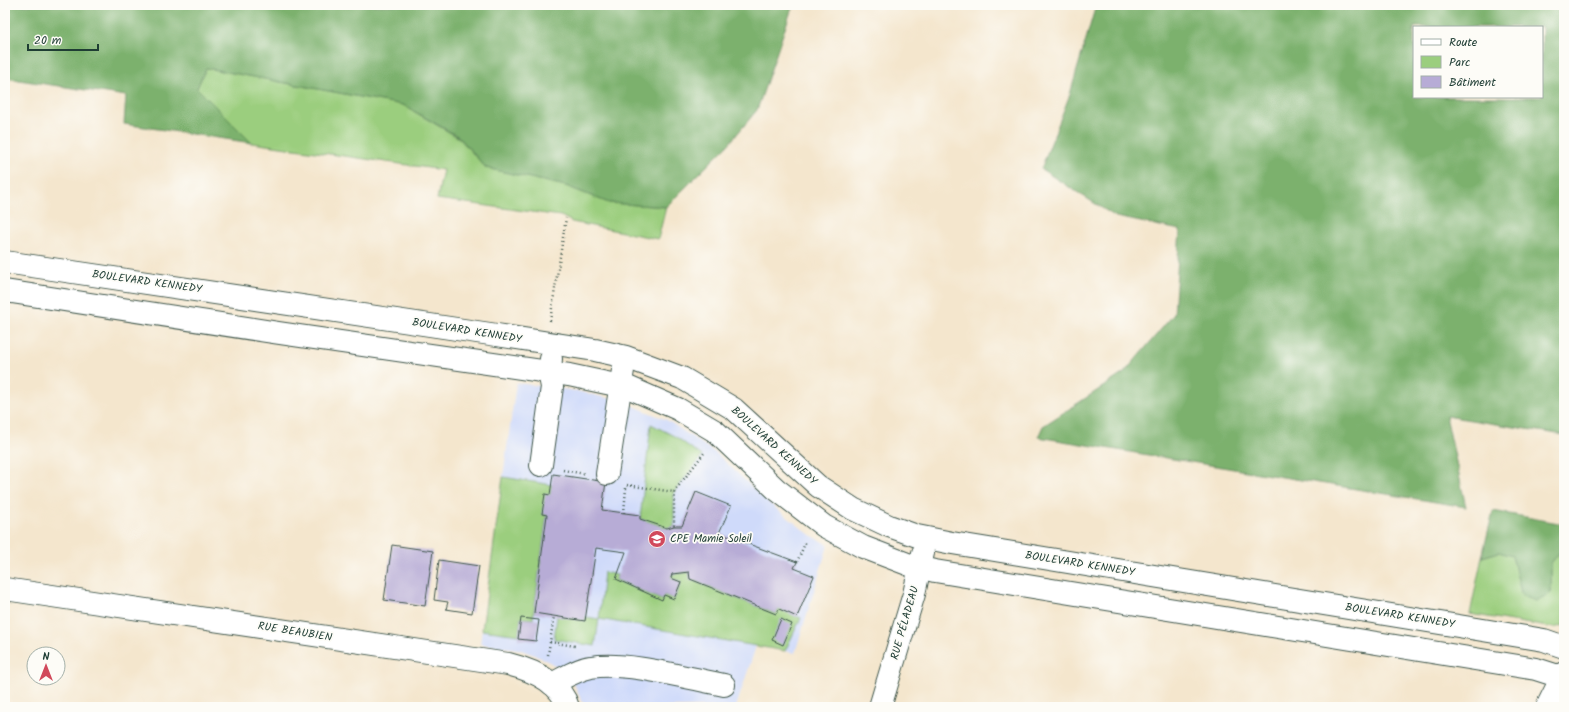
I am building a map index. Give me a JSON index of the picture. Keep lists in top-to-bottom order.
{
  "streets": {
    "street": ["BOULEVARD KENNEDY", "RUE PÉLADEAU", "RUE BEAUBIEN"]
  },
  "crossings": [
    ["BOULEVARD KENNEDY", "RUE PÉLADEAU"]
  ],
  "places": {
    "school or university": ["CPE Mamie Soleil"]
  },
  "legend": ["Route", "Parc", "Bâtiment"],
  "scale_bar": "20 m",
  "north": "top"
}
